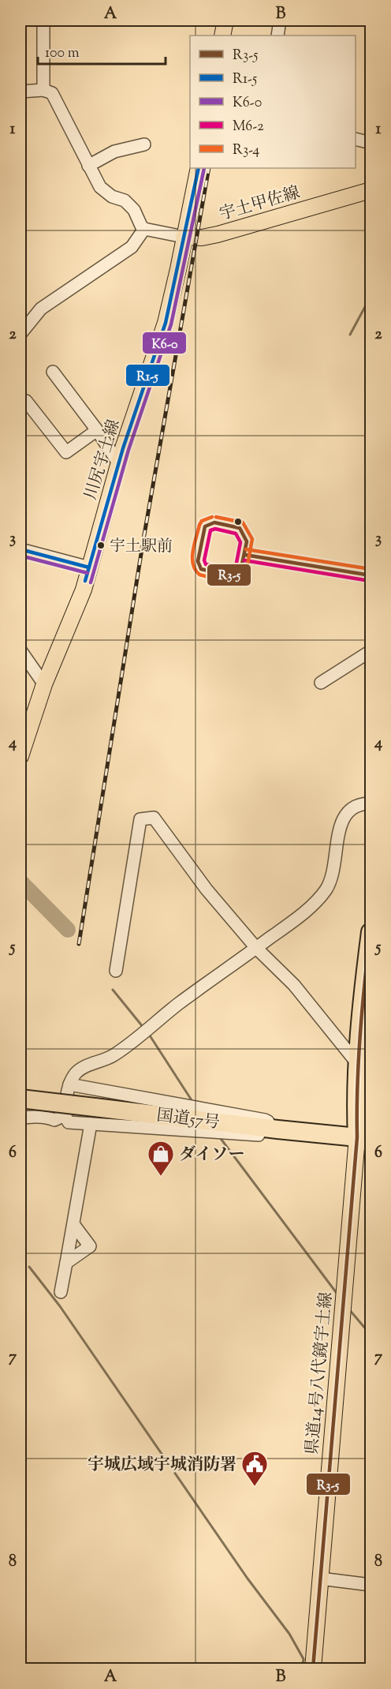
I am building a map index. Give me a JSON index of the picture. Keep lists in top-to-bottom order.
{
  "streets": {
    "highway": ["国道57号"],
    "main road": ["宇土甲佐線", "川尻宇土線", "県道14号八代鏡宇土線"]
  },
  "crossings": [
    ["宇土甲佐線", "川尻宇土線"],
    ["国道57号", "県道14号八代鏡宇土線"]
  ],
  "places": {
    "other": ["宇土駅前"],
    "shop": ["ダイソー"],
    "public building": ["宇城広域宇城消防署"]
  },
  "lines": [
    "transit line R1-5",
    "transit line K6-0",
    "transit line R3-4",
    "transit line R3-5",
    "transit line M6-2"
  ],
  "legend": [
    "R3-5",
    "R1-5",
    "K6-0",
    "M6-2",
    "R3-4"
  ],
  "scale_bar": "100 m",
  "grid": {
    "columns": ["A", "B"],
    "rows": [
      "1",
      "2",
      "3",
      "4",
      "5",
      "6",
      "7",
      "8"
    ]
  }
}
